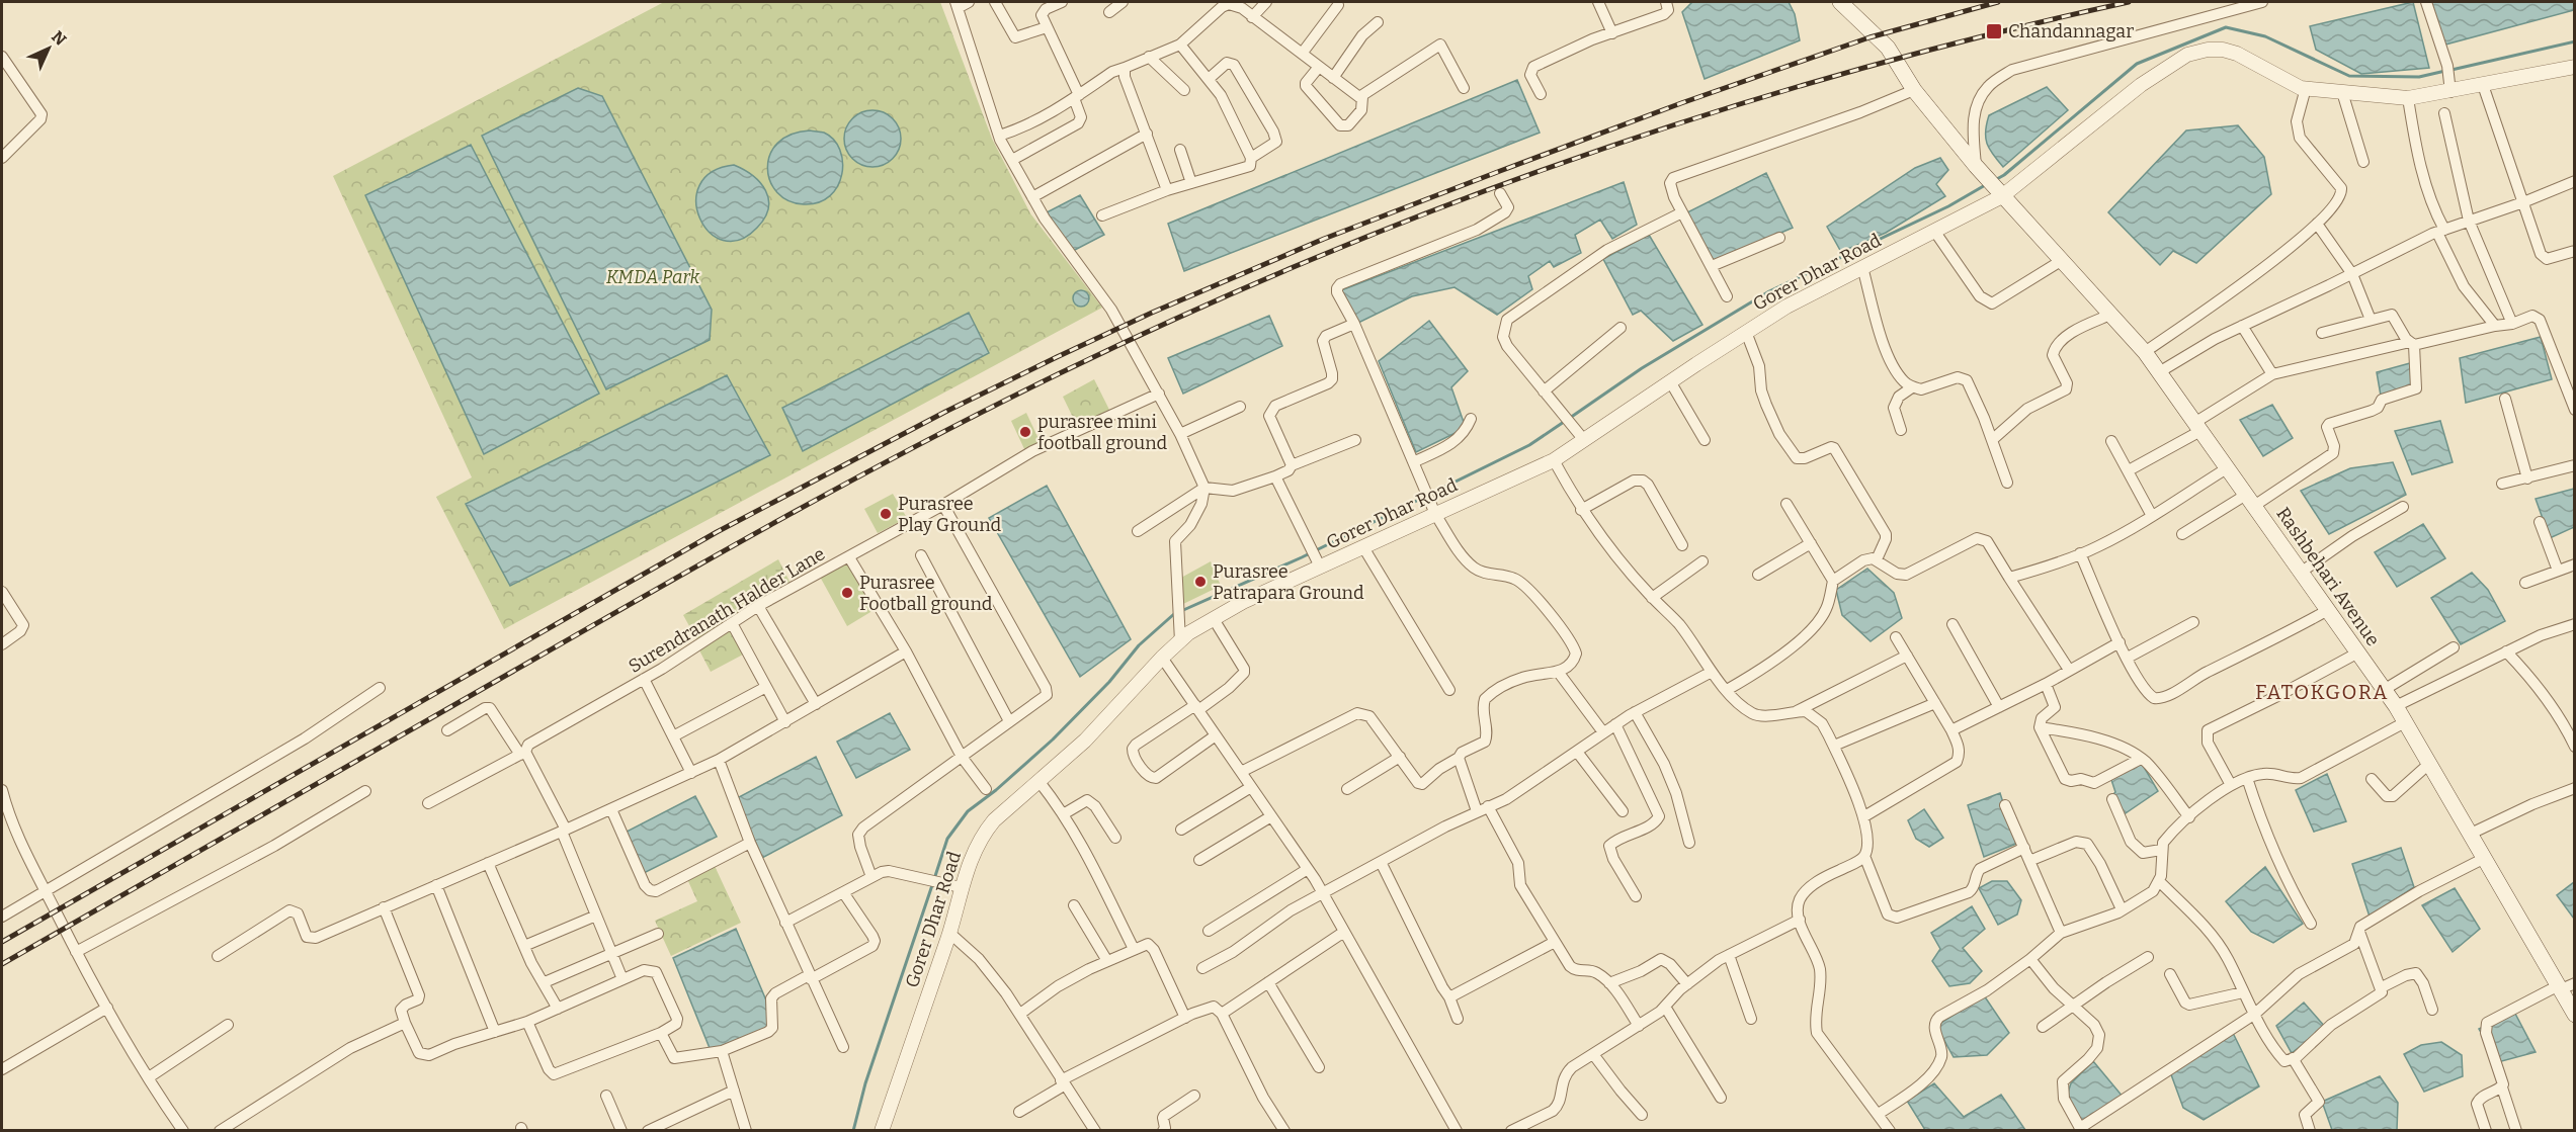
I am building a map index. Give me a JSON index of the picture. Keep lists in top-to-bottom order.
{
  "streets": {
    "main road": ["Rashbehari Avenue"],
    "street": ["Gorer Dhar Road", "Surendranath Halder Lane"]
  },
  "crossings": [
    ["Gorer Dhar Road", "Rashbehari Avenue"]
  ],
  "districts": ["FATOKGORA"],
  "parks": ["KMDA Park"],
  "places": {
    "transit": ["Chandannagar"],
    "other": [
      "purasree mini football ground",
      "Purasree Play Ground",
      "Purasree Patrapara Ground",
      "Purasree Football ground"
    ]
  },
  "north": "top right"
}
